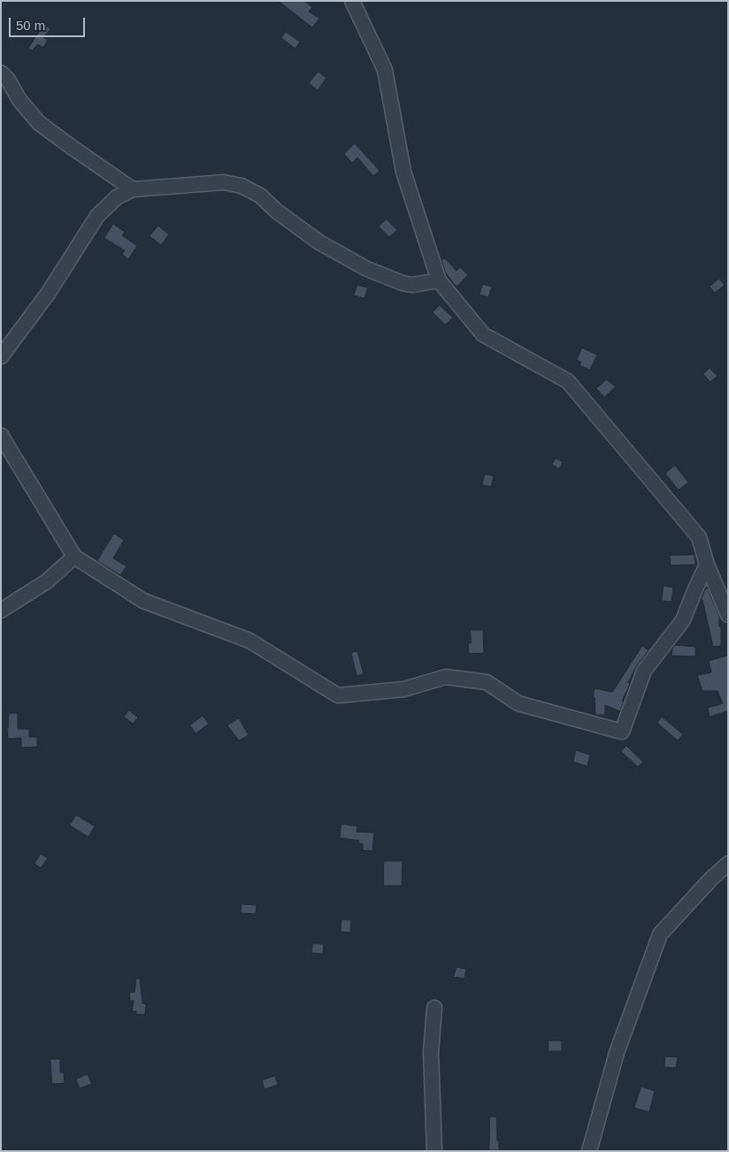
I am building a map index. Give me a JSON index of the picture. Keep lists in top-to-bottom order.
{
  "scale_bar": "50 m"
}
